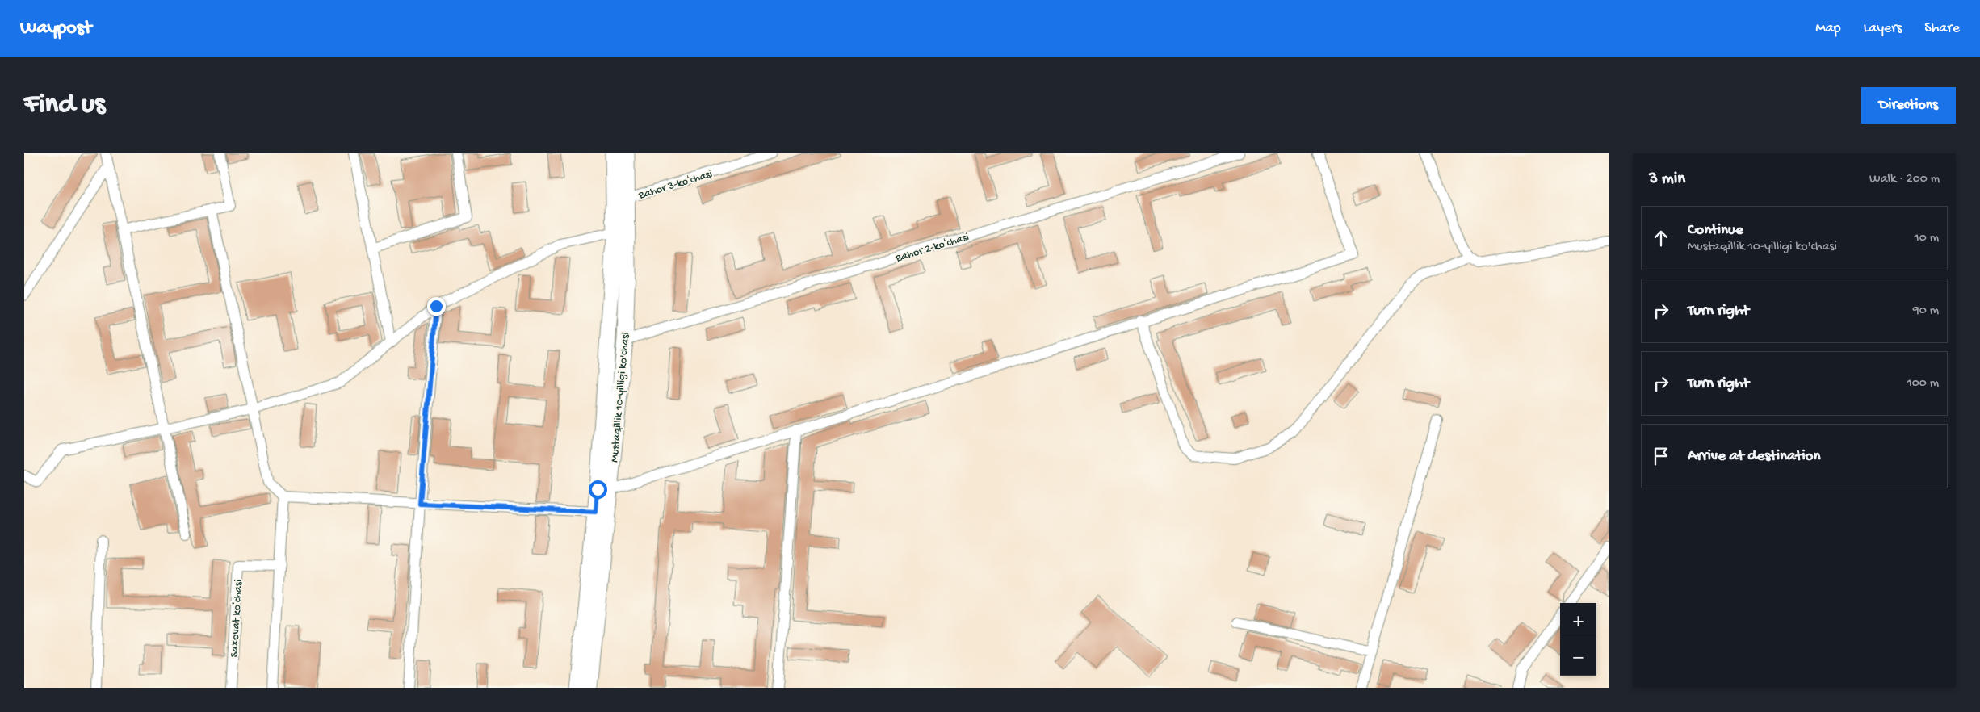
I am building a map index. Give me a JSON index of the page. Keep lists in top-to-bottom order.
{
  "streets": {
    "main road": ["Mustaqillik 10-yilligi ko'chasi"],
    "street": ["Bahor 3-koʻchasi", "Bahor 2-koʻchasi", "Saxovat koʻchasi"]
  },
  "crossings": [
    ["Bahor 3-koʻchasi", "Mustaqillik 10-yilligi ko'chasi"],
    ["Bahor 2-koʻchasi", "Mustaqillik 10-yilligi ko'chasi"]
  ],
  "page": {
    "header": "Waypost",
    "nav": ["Map", "Layers", "Share"],
    "buttons": "Directions",
    "title": "Find us",
    "heading": ["3 min", "Walk · 200 m"],
    "list": [
      ["Continue", "Mustaqillik 10-yilligi ko'chasi", "10 m"],
      ["Turn right", "90 m"],
      ["Turn right", "100 m"],
      "Arrive at destination"
    ],
    "map_buttons": ["+", "−"]
  }
}
